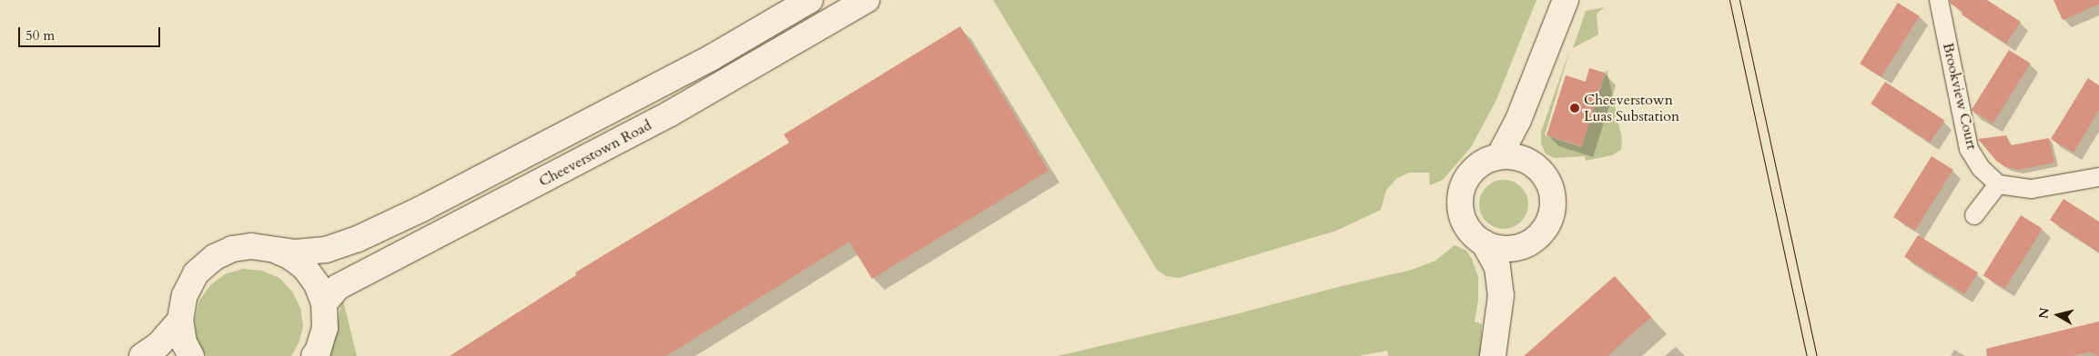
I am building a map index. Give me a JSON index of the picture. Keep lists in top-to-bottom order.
{
  "streets": {
    "main road": ["Cheeverstown Road"],
    "street": ["Brookview Court"]
  },
  "places": ["Cheeverstown Luas Substation"],
  "scale_bar": "50 m",
  "north": "left"
}
